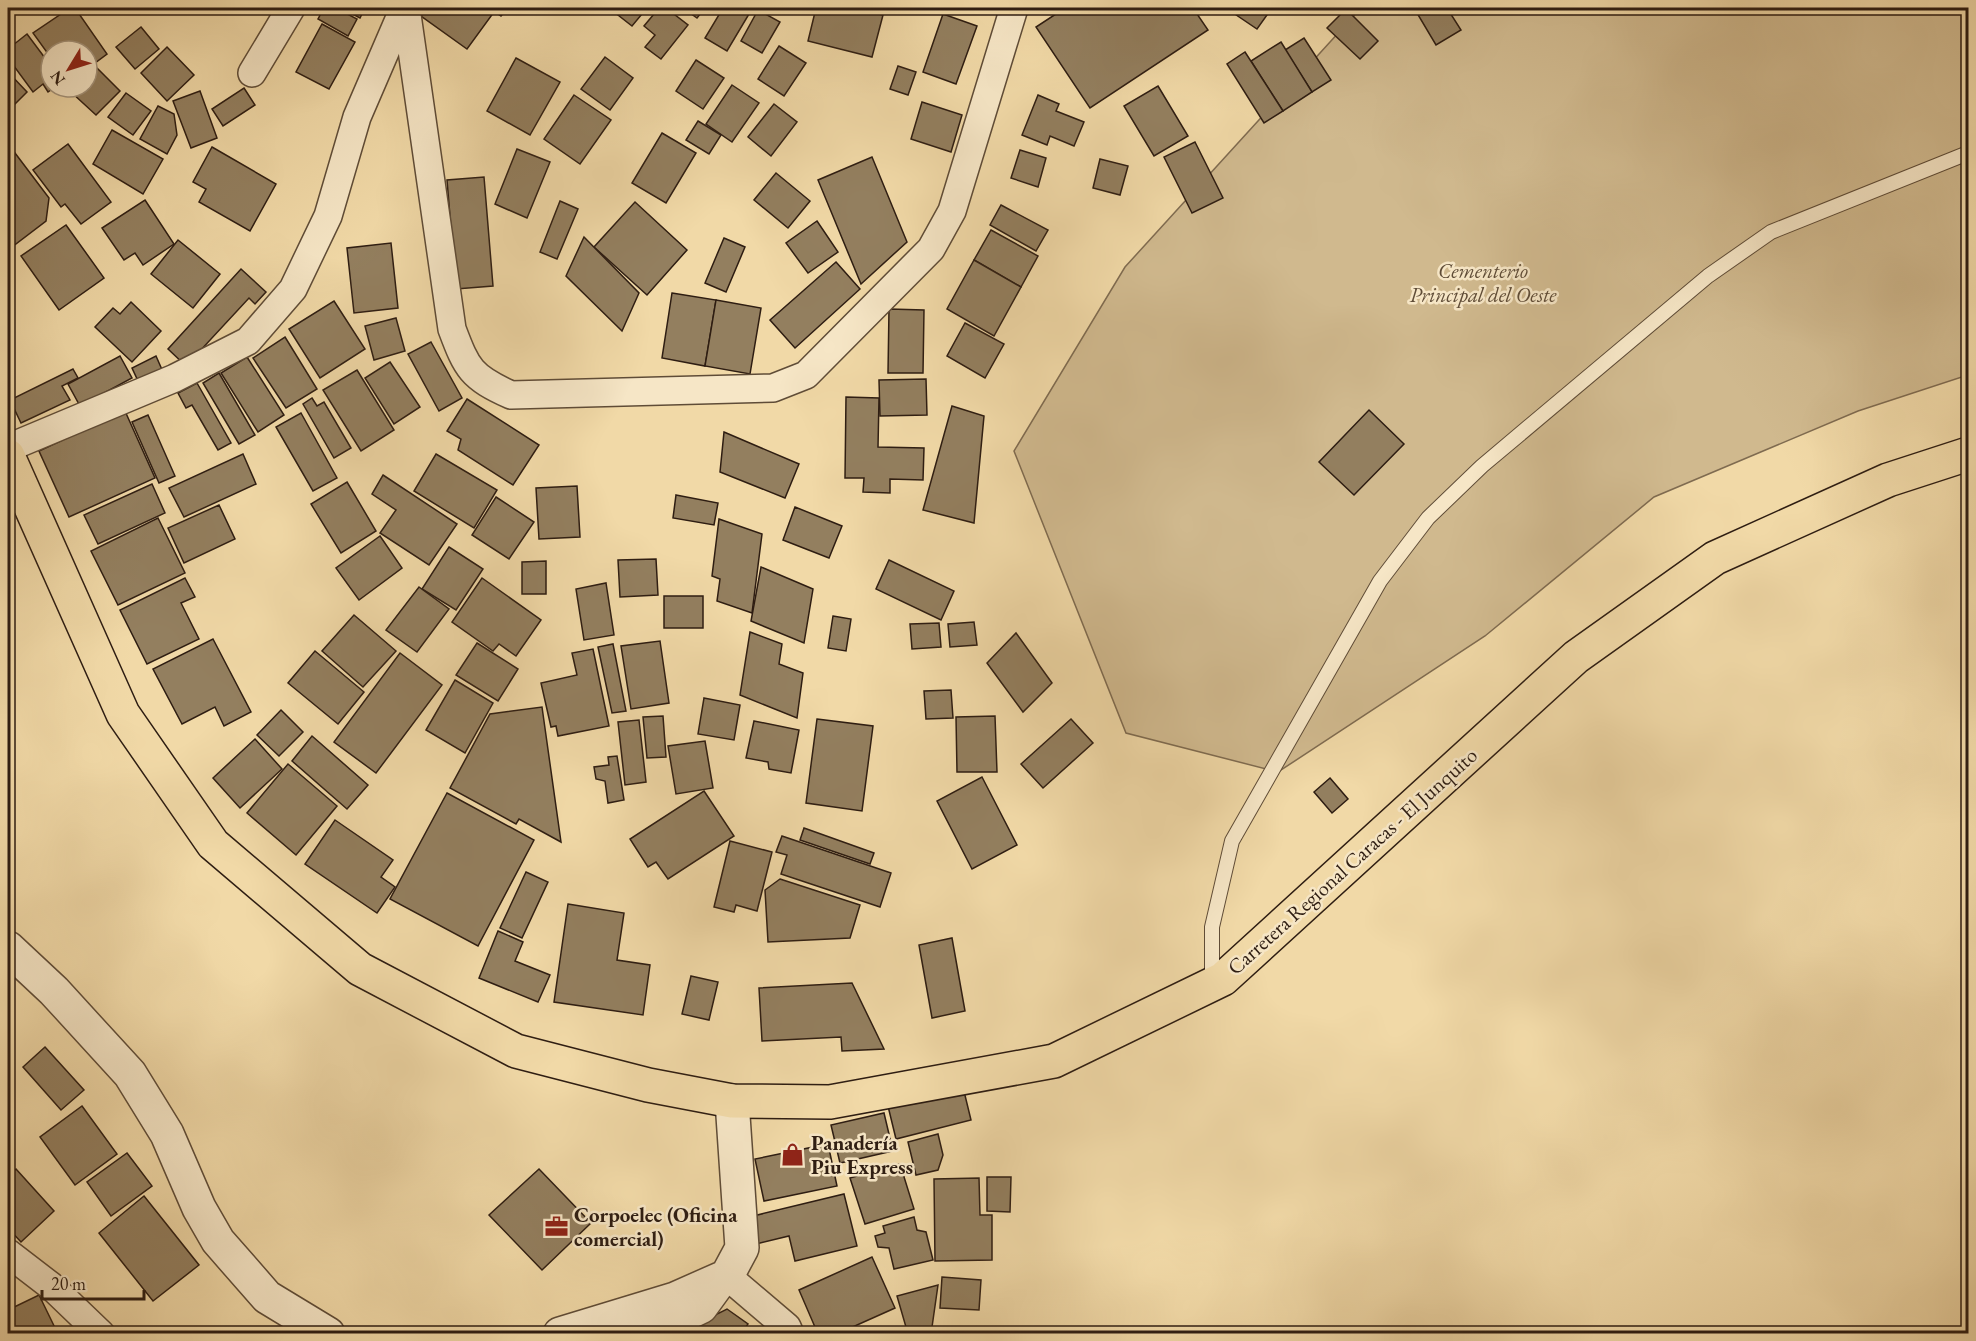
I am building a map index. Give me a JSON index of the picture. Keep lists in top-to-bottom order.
{
  "streets": {
    "main road": ["Carretera Regional Caracas - El Junquito"]
  },
  "parks": ["Cementerio Principal del Oeste"],
  "places": {
    "shop": ["Panadería Piu Express"],
    "office": ["Corpoelec (Oficina comercial)"]
  },
  "scale_bar": "20 m",
  "north": "bottom left"
}
